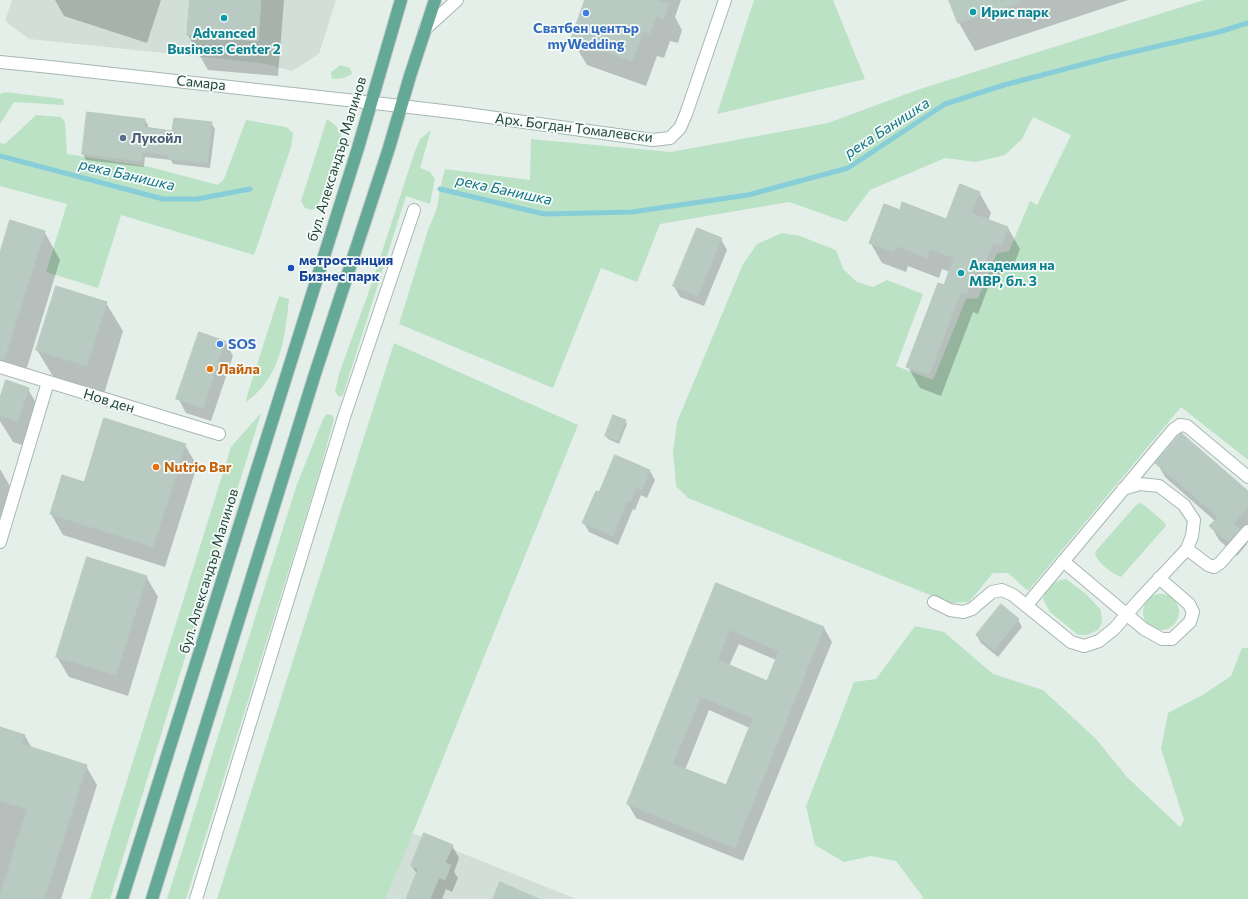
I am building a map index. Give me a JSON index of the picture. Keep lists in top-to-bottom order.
{
  "streets": {
    "main road": ["бул. Александър Малинов"],
    "street": ["Самара", "Арх. Богдан Томалевски", "Нов ден"]
  },
  "crossings": [
    ["Самара", "Арх. Богдан Томалевски"],
    ["Самара", "бул. Александър Малинов"]
  ],
  "water": ["река Банишка"],
  "places": [
    "Ирис парк",
    "Сватбен център myWedding",
    "Advanced Business Center 2",
    "Лукойл",
    "метростанция Бизнес парк",
    "Академия на МВР, бл. 3",
    "SOS",
    "Лайла",
    "Nutrio Bar"
  ]
}
